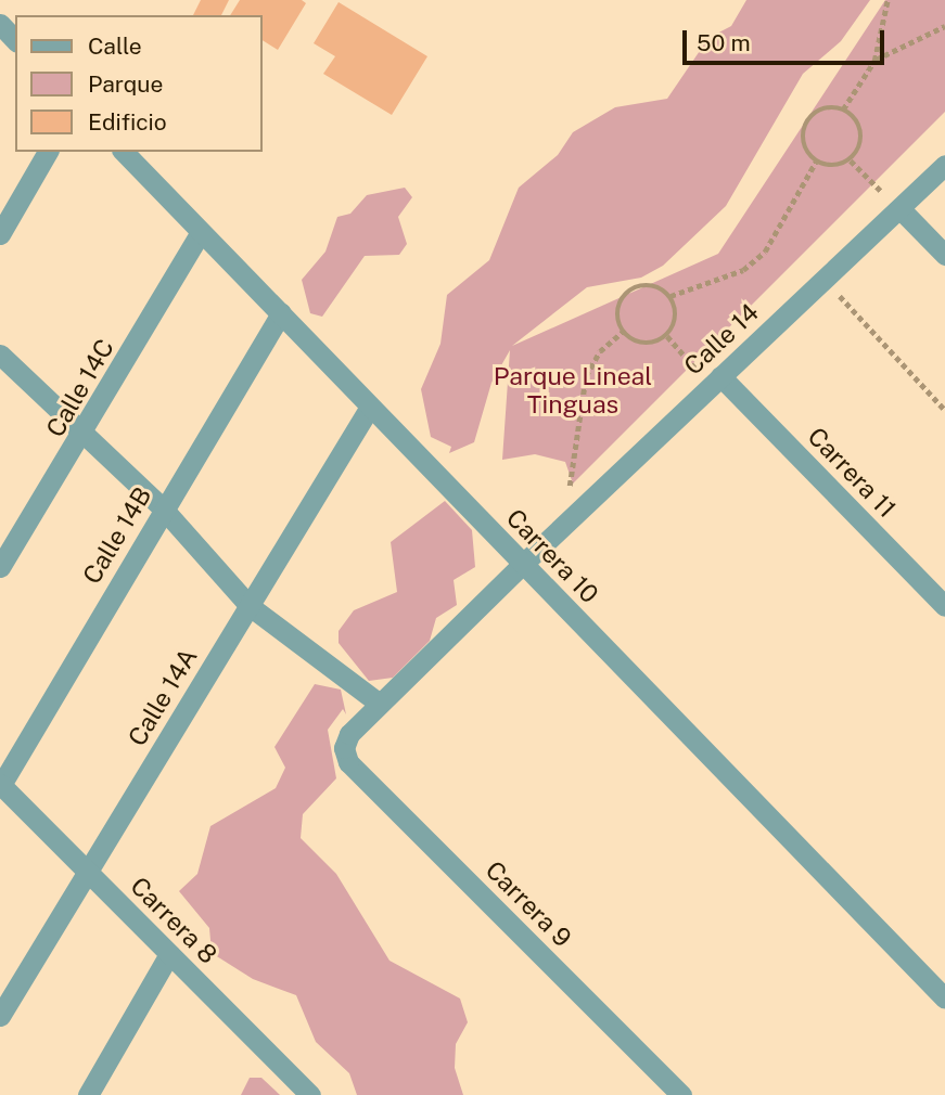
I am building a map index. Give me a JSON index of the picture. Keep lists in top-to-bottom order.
{
  "streets": {
    "street": [
      "Calle 14",
      "Calle 14C",
      "Carrera 11",
      "Calle 14B",
      "Carrera 10",
      "Calle 14A",
      "Carrera 9",
      "Carrera 8"
    ]
  },
  "crossings": [
    ["Calle 14", "Carrera 11"],
    ["Calle 14", "Carrera 10"],
    ["Calle 14", "Carrera 9"],
    ["Calle 14C", "Carrera 10"],
    ["Calle 14B", "Carrera 10"],
    ["Calle 14B", "Carrera 8"],
    ["Carrera 10", "Calle 14A"],
    ["Calle 14A", "Carrera 8"]
  ],
  "parks": ["Parque Lineal Tinguas"],
  "legend": ["Calle", "Parque", "Edificio"],
  "scale_bar": "50 m"
}
